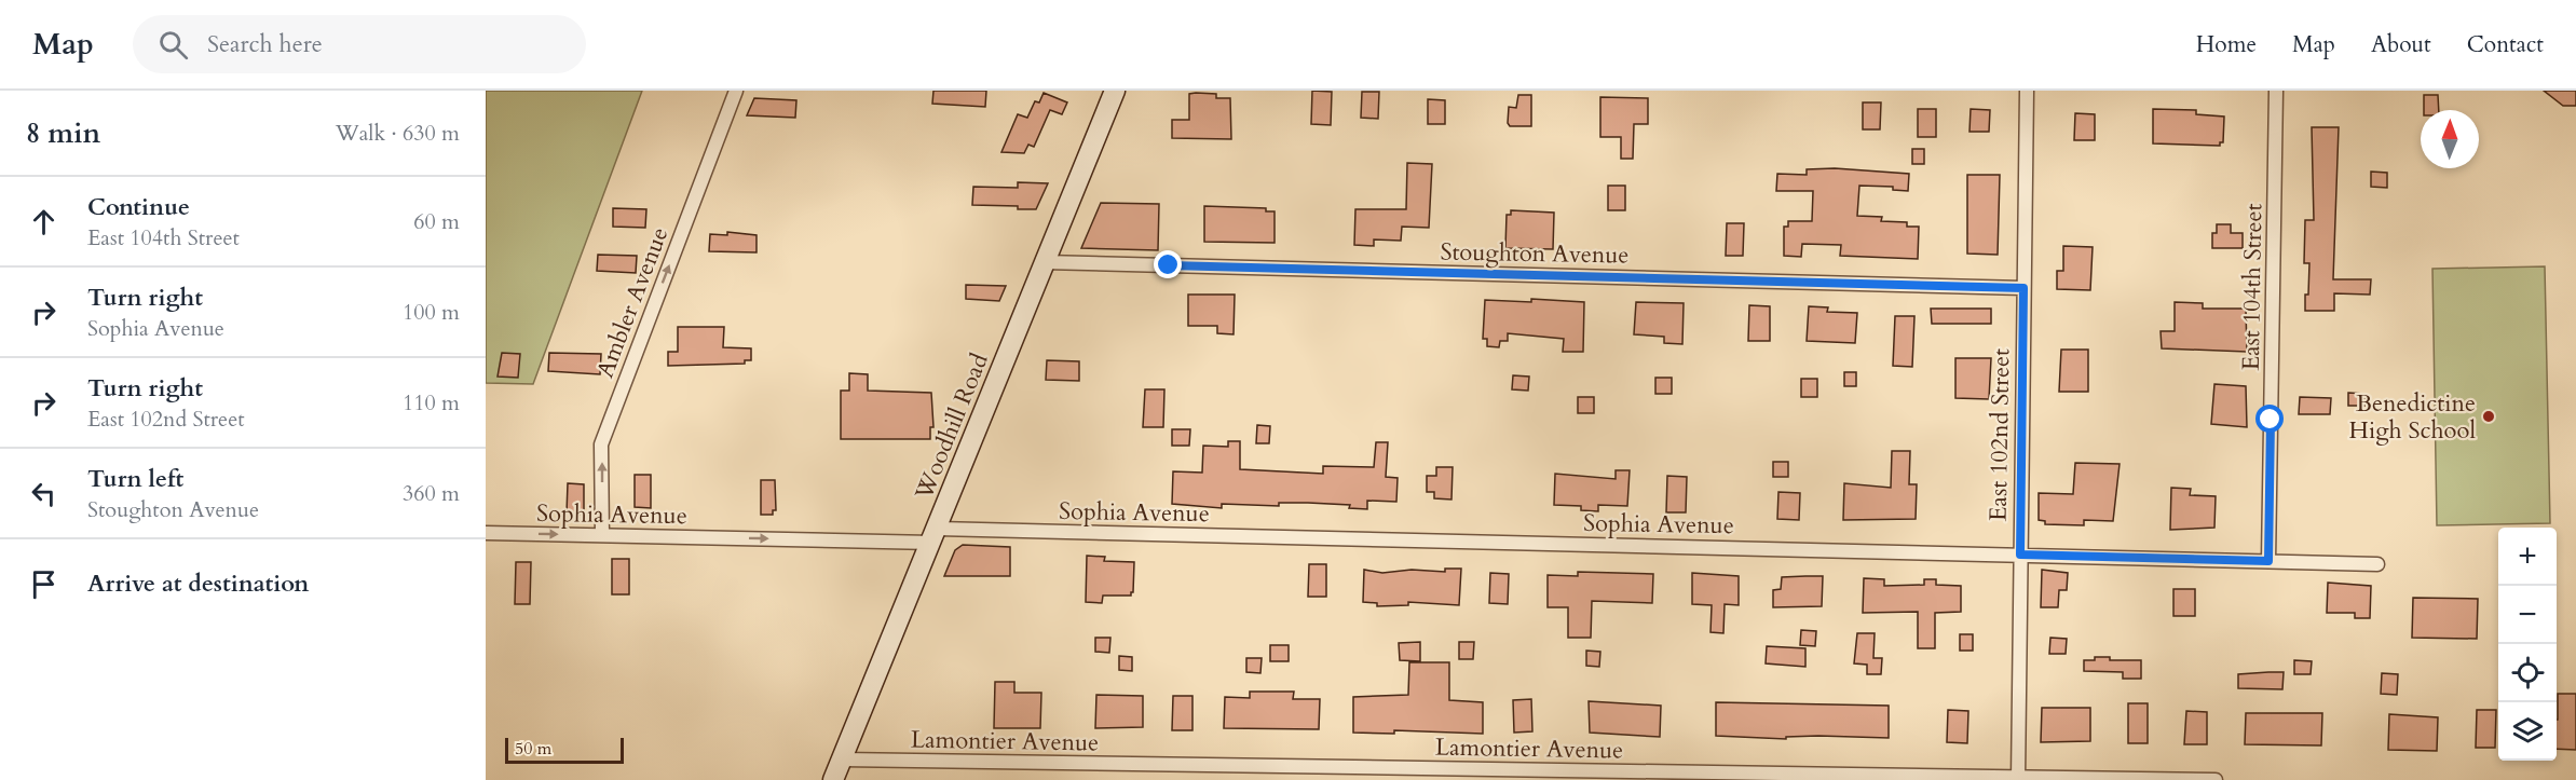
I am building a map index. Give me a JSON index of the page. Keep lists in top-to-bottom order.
{
  "streets": {
    "main road": ["Woodhill Road"],
    "street": [
      "Stoughton Avenue",
      "East 104th Street",
      "Ambler Avenue",
      "East 102nd Street",
      "Sophia Avenue",
      "Lamontier Avenue"
    ]
  },
  "crossings": [
    ["Stoughton Avenue", "Woodhill Road"],
    ["Stoughton Avenue", "East 102nd Street"],
    ["East 104th Street", "Sophia Avenue"],
    ["Ambler Avenue", "Sophia Avenue"],
    ["Woodhill Road", "Sophia Avenue"],
    ["Woodhill Road", "Lamontier Avenue"],
    ["East 102nd Street", "Sophia Avenue"],
    ["East 102nd Street", "Lamontier Avenue"]
  ],
  "one_way": ["Ambler Avenue"],
  "places": ["Benedictine High School"],
  "scale_bar": "50 m",
  "north": "top",
  "page": {
    "header": "Map",
    "search": "Search here",
    "nav": [
      "Home",
      "Map",
      "About",
      "Contact"
    ],
    "heading": ["8 min", "Walk · 630 m"],
    "list": [
      ["Continue", "East 104th Street", "60 m"],
      ["Turn right", "Sophia Avenue", "100 m"],
      ["Turn right", "East 102nd Street", "110 m"],
      ["Turn left", "Stoughton Avenue", "360 m"],
      "Arrive at destination"
    ],
    "map_buttons": ["+", "−"],
    "scale": "50 m"
  }
}
